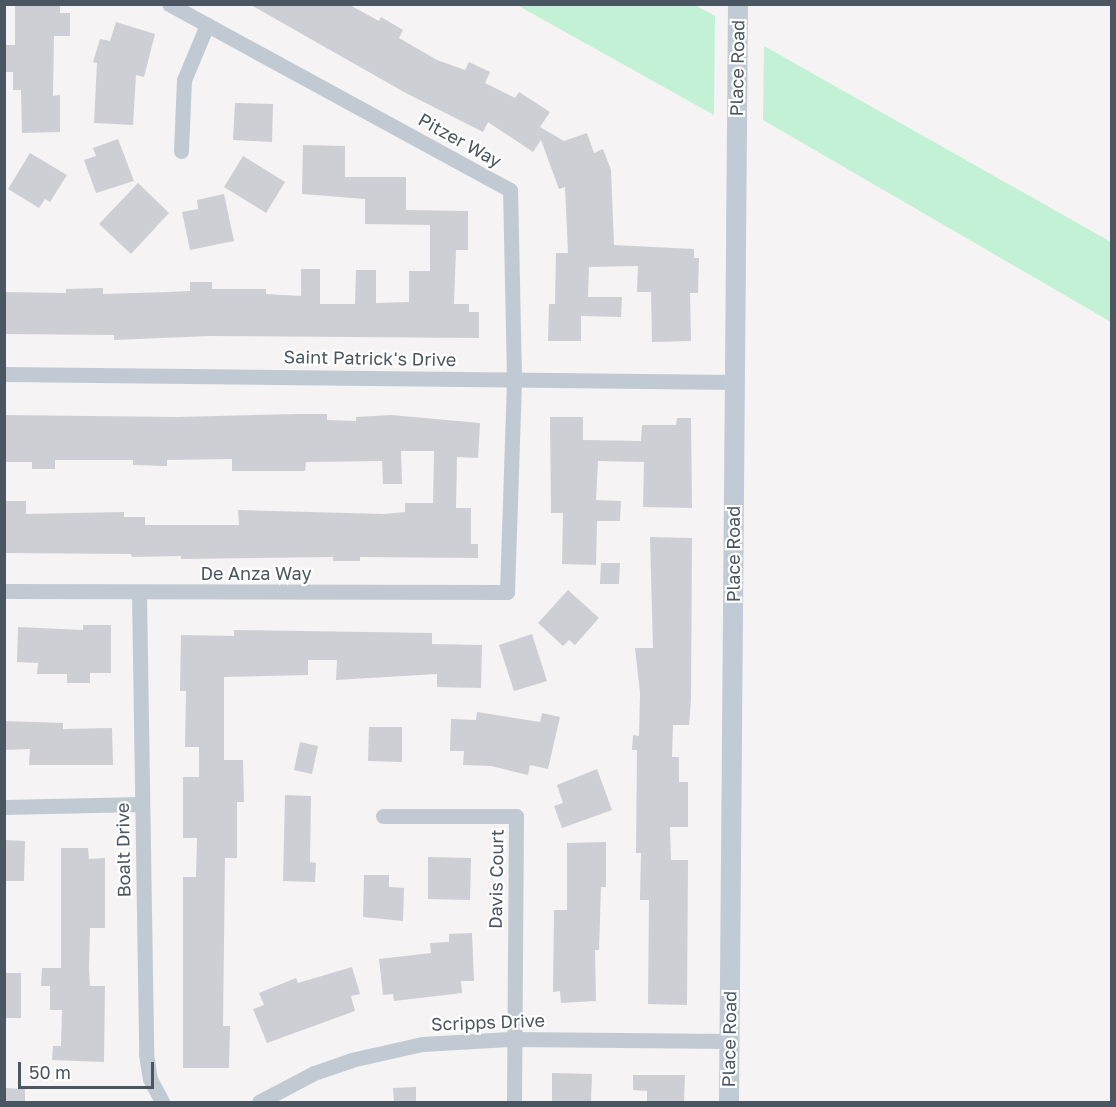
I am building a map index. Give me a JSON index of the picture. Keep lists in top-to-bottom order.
{
  "streets": {
    "street": [
      "Place Road",
      "Pitzer Way",
      "Saint Patrick's Drive",
      "De Anza Way",
      "Boalt Drive",
      "Davis Court",
      "Scripps Drive"
    ]
  },
  "crossings": [
    ["Place Road", "Saint Patrick's Drive"],
    ["Place Road", "Scripps Drive"],
    ["Pitzer Way", "Saint Patrick's Drive"],
    ["Pitzer Way", "De Anza Way"],
    ["De Anza Way", "Boalt Drive"],
    ["Davis Court", "Scripps Drive"]
  ],
  "scale_bar": "50 m"
}
